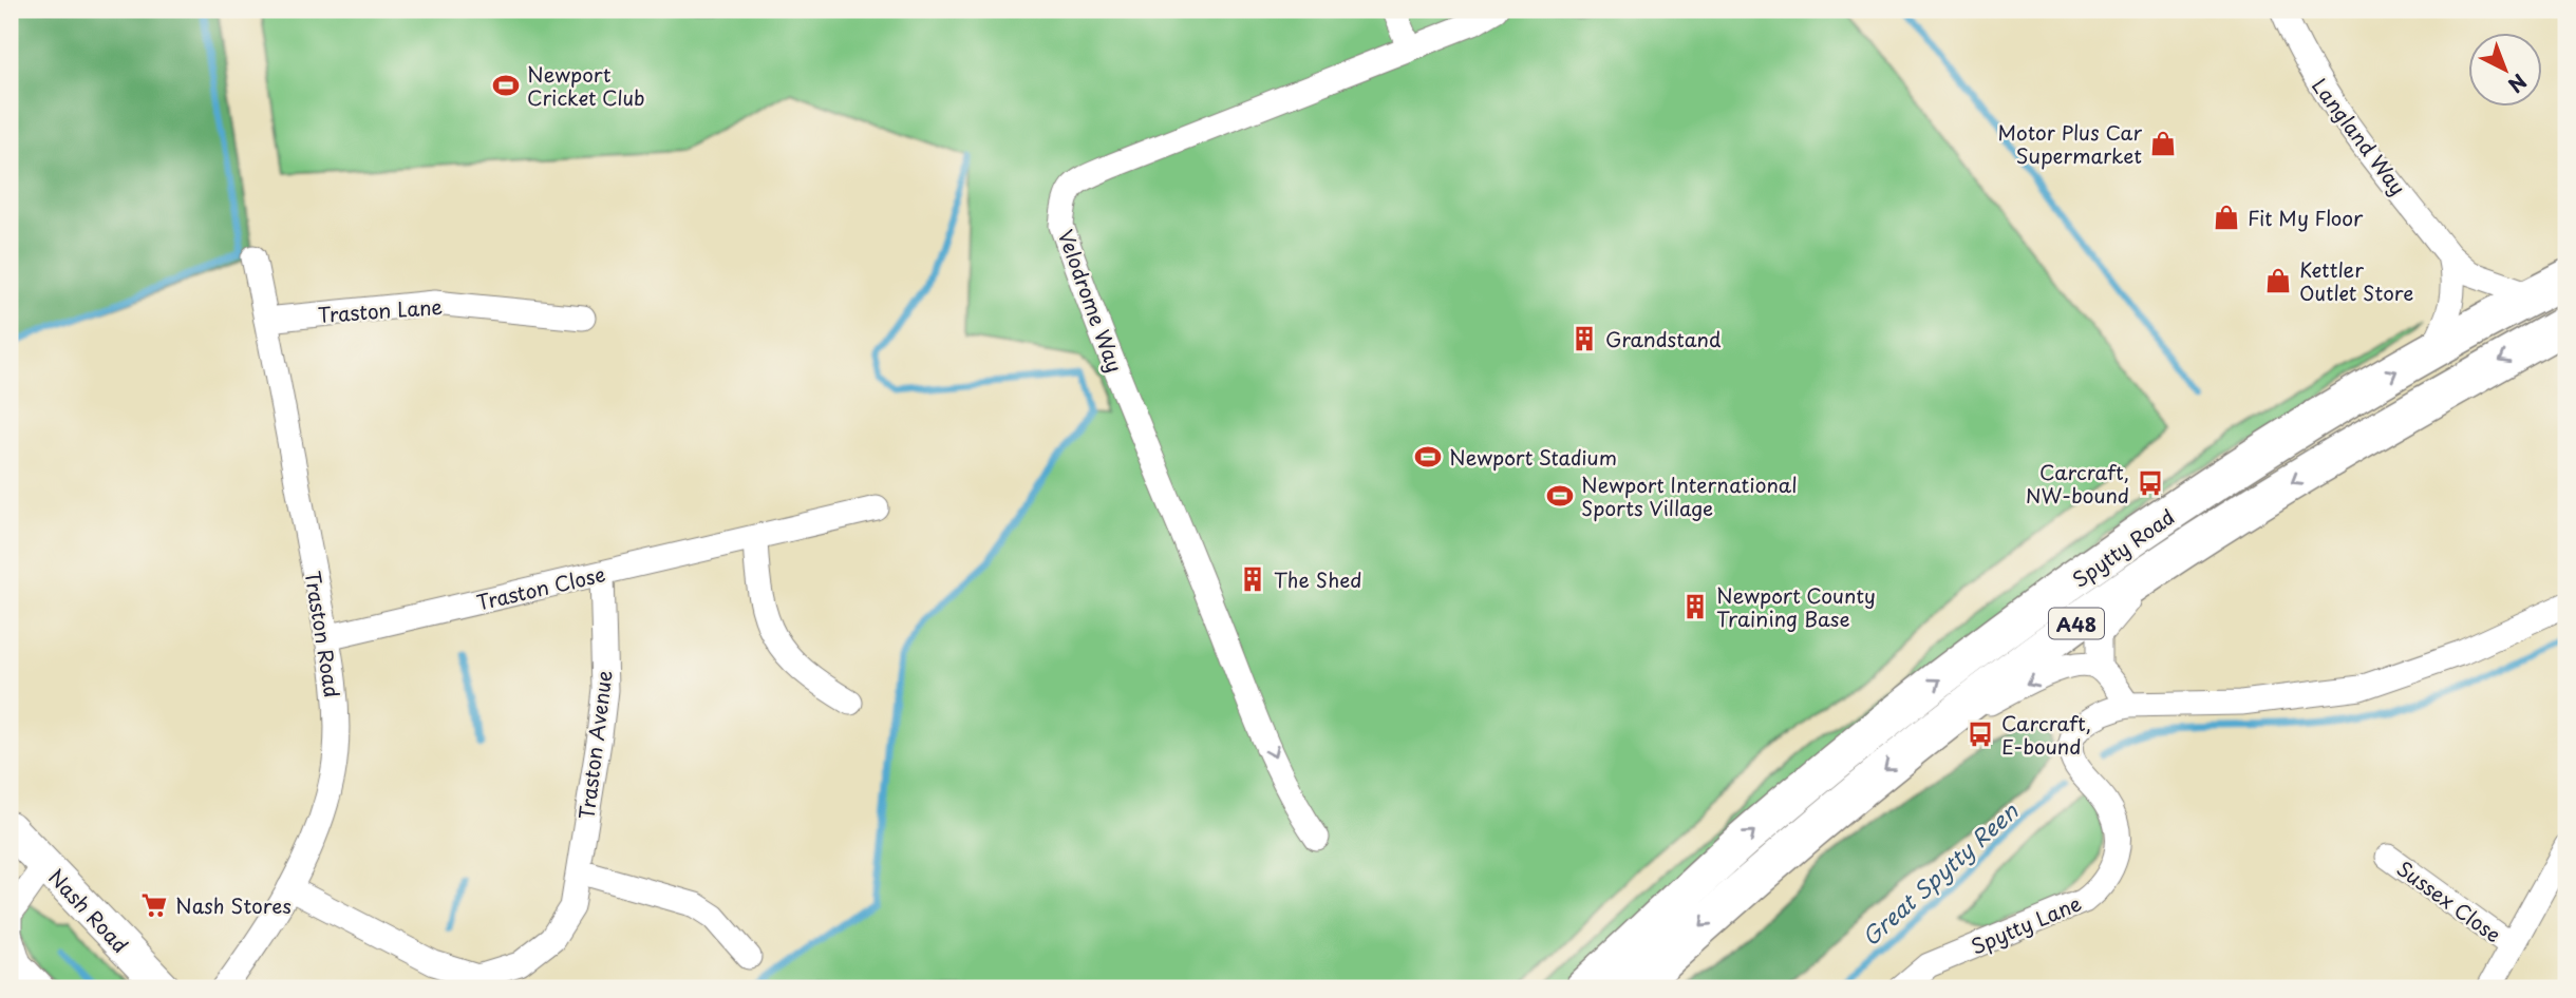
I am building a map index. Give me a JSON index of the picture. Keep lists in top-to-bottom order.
{
  "streets": {
    "main road": ["Spytty Road", "A48"],
    "street": [
      "Langland Way",
      "Velodrome Way",
      "Traston Lane",
      "Traston Close",
      "Traston Road",
      "Traston Avenue",
      "Sussex Close",
      "Nash Road",
      "Spytty Lane"
    ]
  },
  "crossings": [
    ["Langland Way", "Spytty Road"],
    ["Traston Lane", "Traston Road"],
    ["Traston Close", "Traston Road"],
    ["Traston Close", "Traston Avenue"],
    ["Traston Road", "Traston Avenue"]
  ],
  "water": ["Great Spytty Reen"],
  "places": {
    "sports": ["Newport Cricket Club", "Newport Stadium", "Newport International Sports Village"],
    "shop": ["Motor Plus Car Supermarket", "Fit My Floor", "Kettler Outlet Store"],
    "building": ["Grandstand", "The Shed", "Newport County Training Base"],
    "bus stop": ["Carcraft, NW-bound", "Carcraft, E-bound"],
    "supermarket": ["Nash Stores"]
  },
  "north": "bottom right"
}
